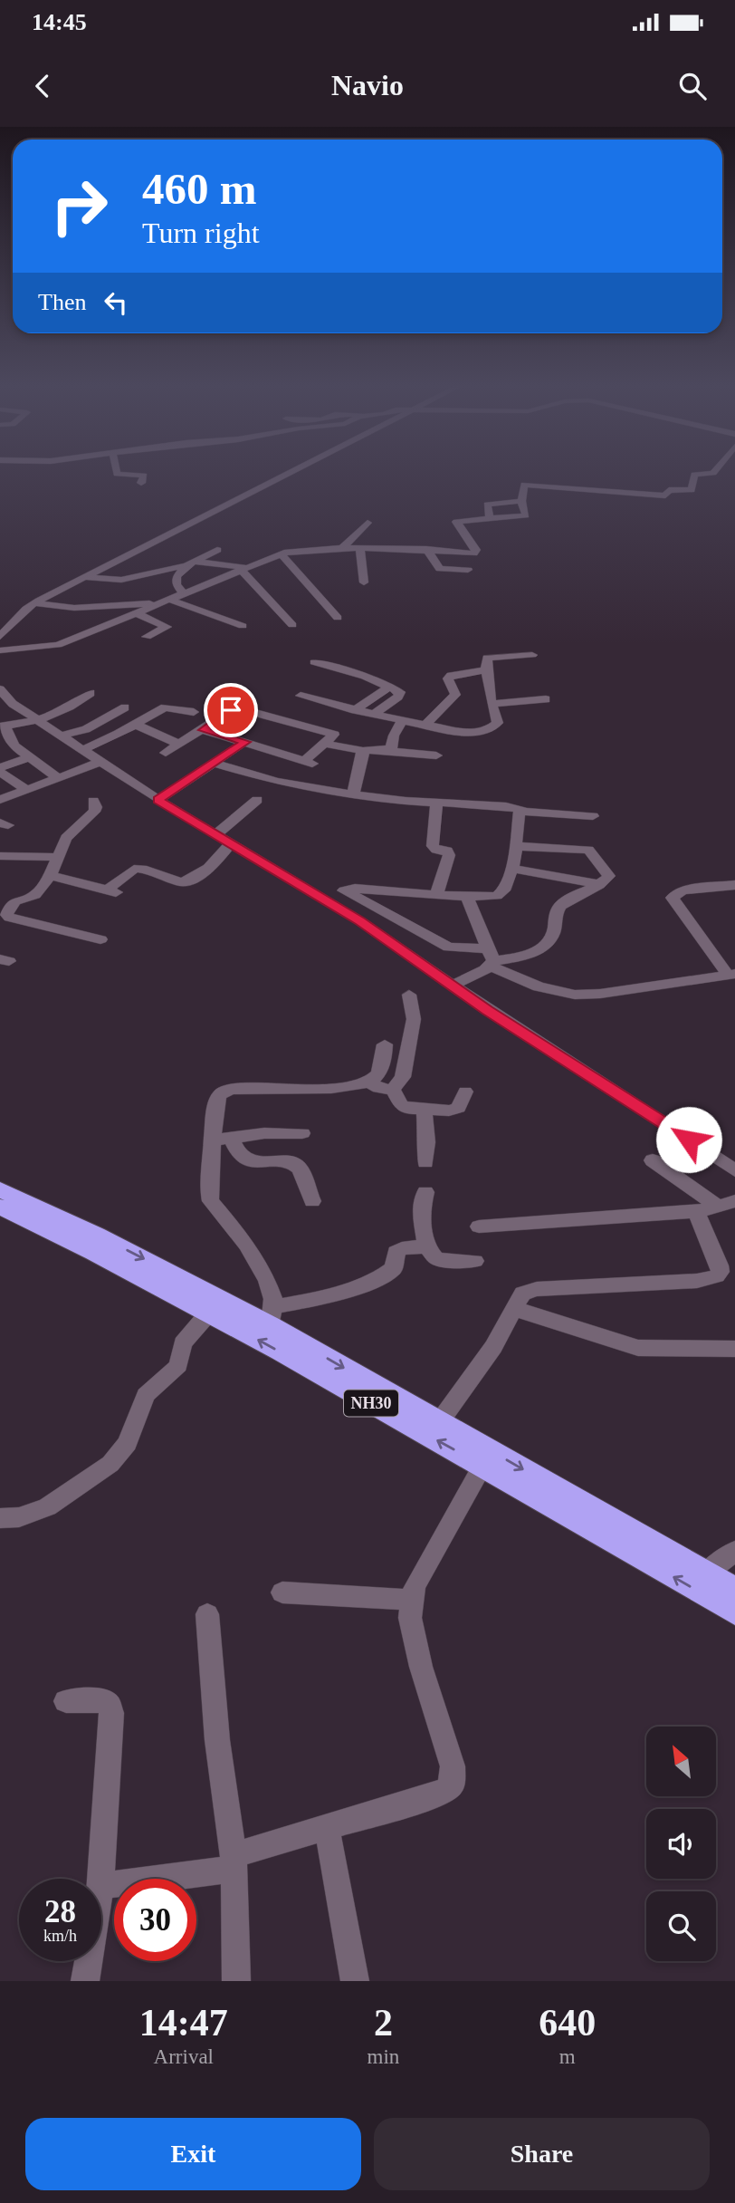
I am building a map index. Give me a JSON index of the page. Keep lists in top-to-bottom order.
{
  "streets": {
    "highway": ["NH30"]
  },
  "north": "top left",
  "page": {
    "status": "14:45",
    "header": "Navio",
    "turn": ["460 m", "Turn right"],
    "then": "Then",
    "speed": "28 km/h",
    "limit": "30",
    "eta": [
      "14:47",
      "Arrival",
      "2",
      "min",
      "640",
      "m"
    ],
    "buttons": ["Exit", "Share"]
  }
}
